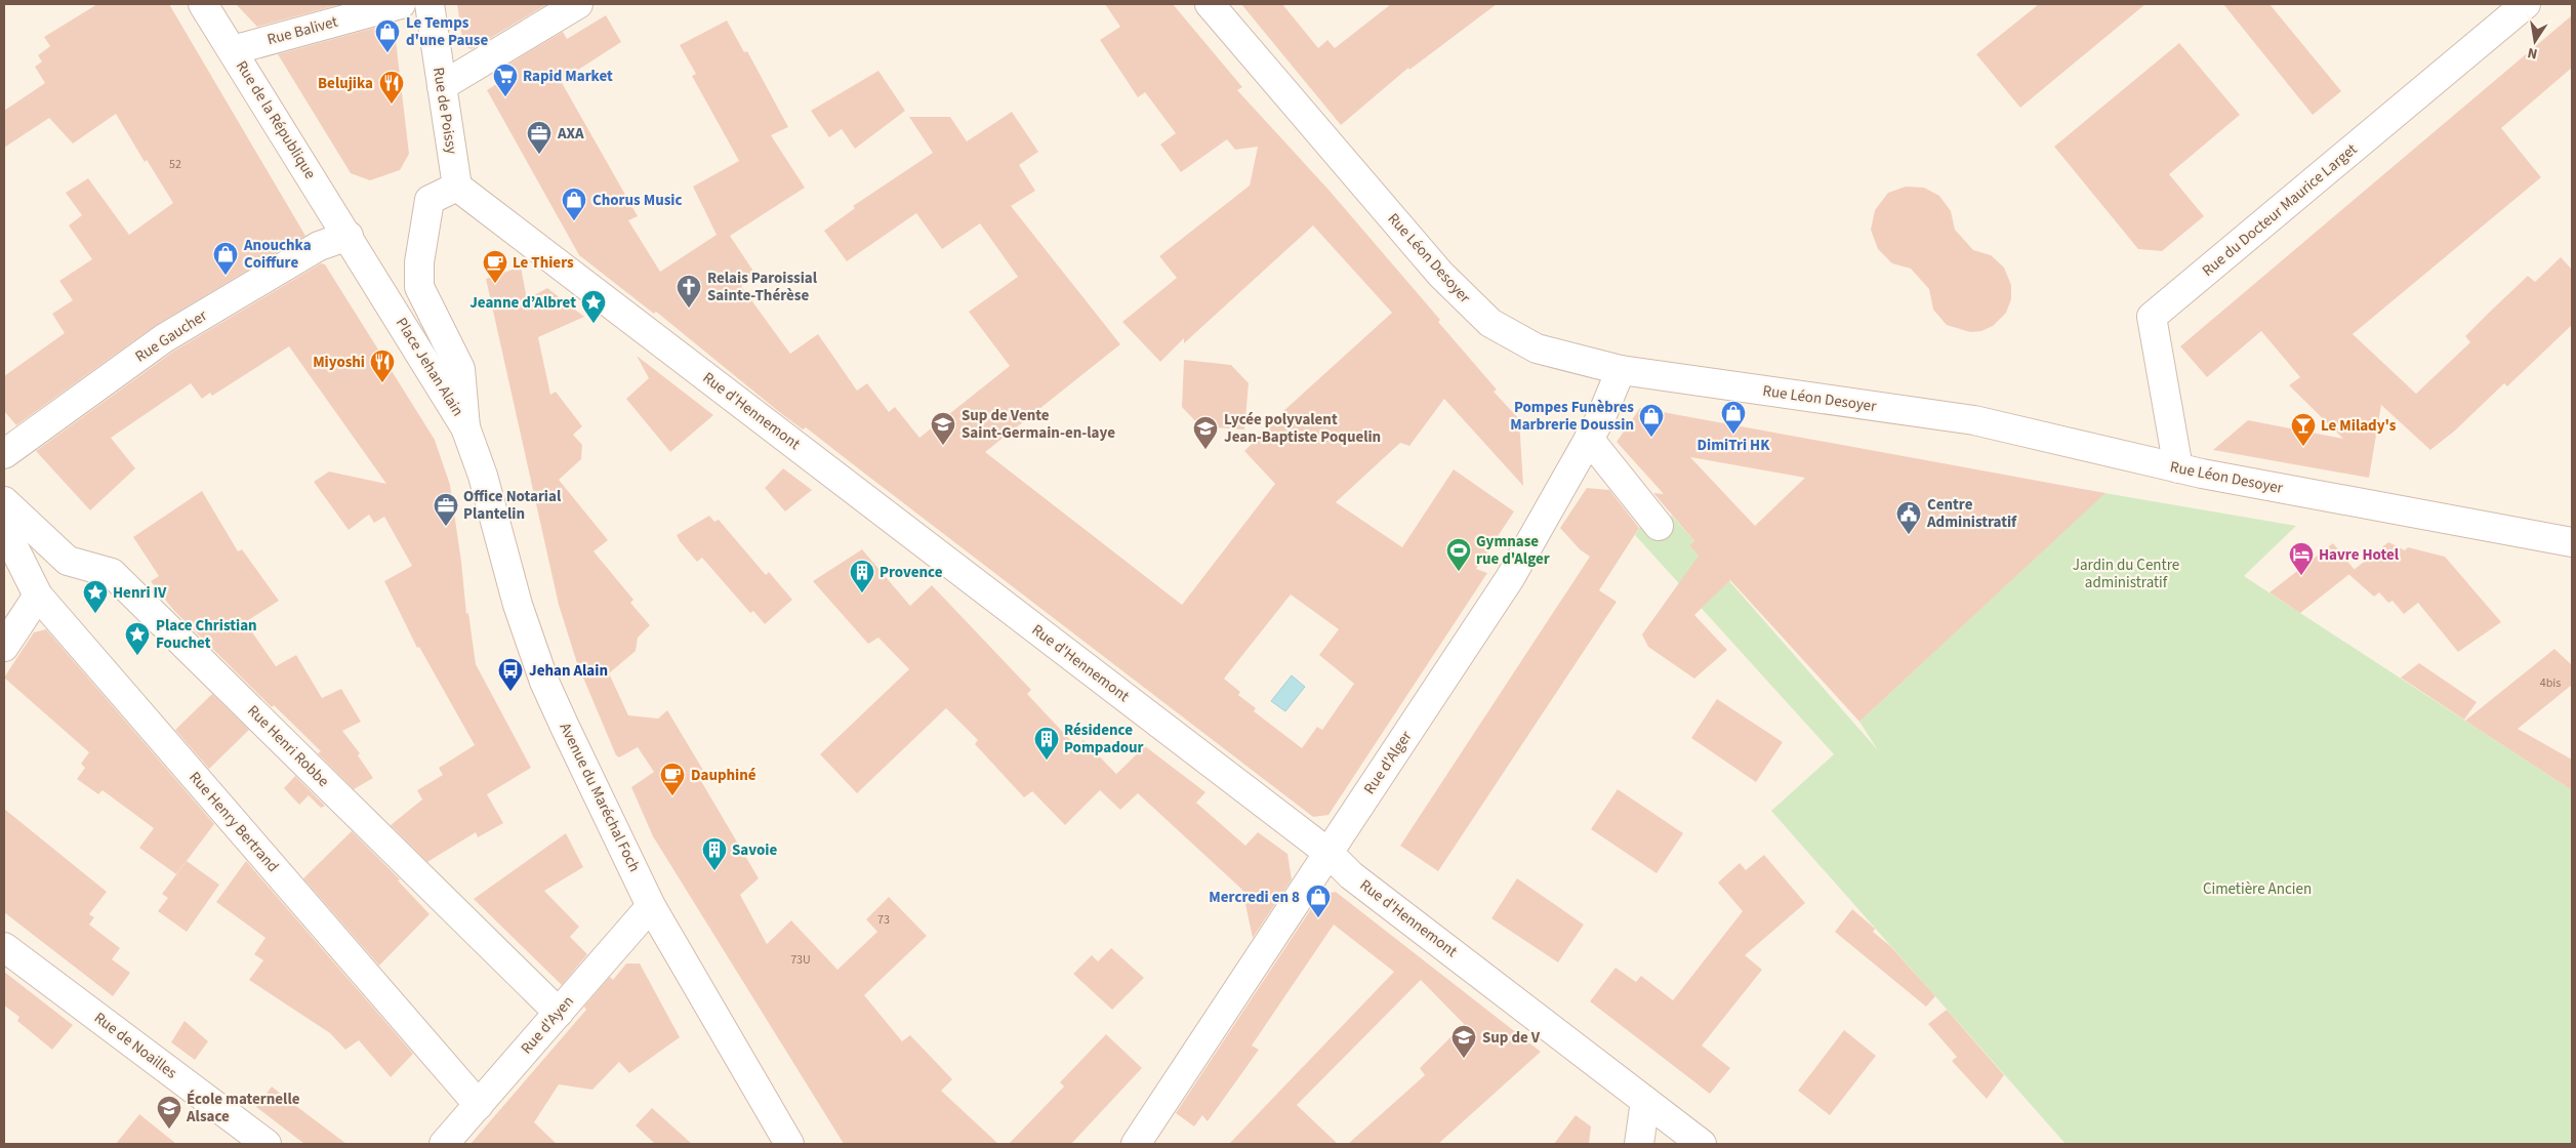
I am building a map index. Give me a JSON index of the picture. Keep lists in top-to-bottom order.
{
  "streets": {
    "street": [
      "Rue Balivet",
      "Rue de Poissy",
      "Rue de la République",
      "Rue du Docteur Maurice Larget",
      "Rue Léon Desoyer",
      "Rue Gaucher",
      "Place Jehan Alain",
      "Rue d'Hennemont",
      "Rue Henri Robbe",
      "Rue d'Alger",
      "Avenue du Maréchal Foch",
      "Rue Henry Bertrand",
      "Rue d'Ayen",
      "Rue de Noailles"
    ]
  },
  "crossings": [
    ["Rue Balivet", "Rue de la République"],
    ["Rue de Poissy", "Place Jehan Alain"],
    ["Rue de Poissy", "Rue d'Hennemont"],
    ["Rue de la République", "Rue Gaucher"],
    ["Rue de la République", "Place Jehan Alain"],
    ["Rue du Docteur Maurice Larget", "Rue Léon Desoyer"],
    ["Rue Léon Desoyer", "Rue d'Alger"],
    ["Rue Gaucher", "Place Jehan Alain"],
    ["Place Jehan Alain", "Rue d'Hennemont"],
    ["Place Jehan Alain", "Avenue du Maréchal Foch"],
    ["Rue d'Hennemont", "Rue d'Alger"],
    ["Rue Henri Robbe", "Rue d'Ayen"],
    ["Avenue du Maréchal Foch", "Rue d'Ayen"],
    ["Rue Henry Bertrand", "Rue d'Ayen"]
  ],
  "parks": ["Jardin du Centre administratif", "Cimetière Ancien"],
  "places": {
    "shop": [
      "Le Temps d'une Pause",
      "Chorus Music",
      "Anouchka Coiffure",
      "DimiTri HK",
      "Pompes Funèbres Marbrerie Doussin",
      "Mercredi en 8"
    ],
    "supermarket": ["Rapid Market"],
    "restaurant": ["Belujika", "Miyoshi"],
    "office": ["AXA", "Office Notarial Plantelin"],
    "cafe": ["Le Thiers", "Dauphiné"],
    "church": ["Relais Paroissial Sainte-Thérèse"],
    "place": ["Jeanne d’Albret", "Henri IV", "Place Christian Fouchet"],
    "school or university": [
      "Sup de Vente Saint-Germain-en-laye",
      "Lycée polyvalent Jean-Baptiste Poquelin",
      "Sup de V",
      "École maternelle Alsace"
    ],
    "bar": ["Le Milady's"],
    "public building": ["Centre Administratif"],
    "sports": ["Gymnase rue d'Alger"],
    "hotel": ["Havre Hotel"],
    "building": ["Provence", "Résidence Pompadour", "Savoie"],
    "bus stop": ["Jehan Alain"]
  },
  "house_numbers": [
    "52",
    "4bis",
    "73",
    "73U"
  ],
  "north": "bottom"
}
